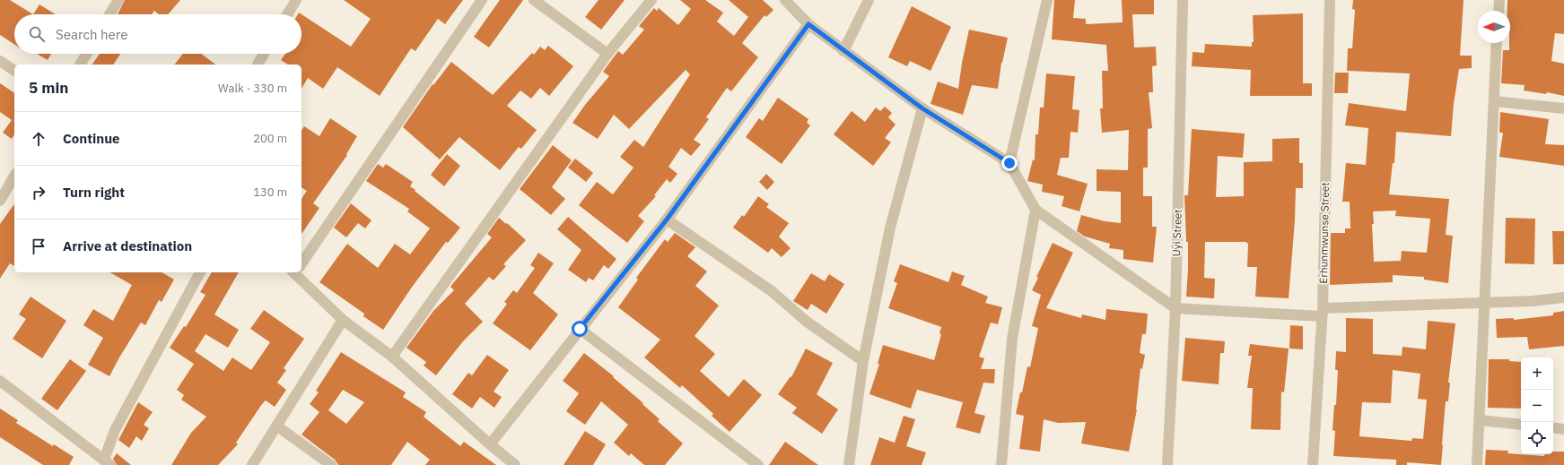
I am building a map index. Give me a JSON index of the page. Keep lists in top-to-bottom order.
{
  "streets": {
    "street": ["Uyi Street", "Erhunmwunse Street"]
  },
  "north": "left",
  "page": {
    "search": "Search here",
    "heading": ["5 min", "Walk · 330 m"],
    "list": [
      ["Continue", "200 m"],
      ["Turn right", "130 m"],
      "Arrive at destination"
    ],
    "map_buttons": ["+", "−"]
  }
}
